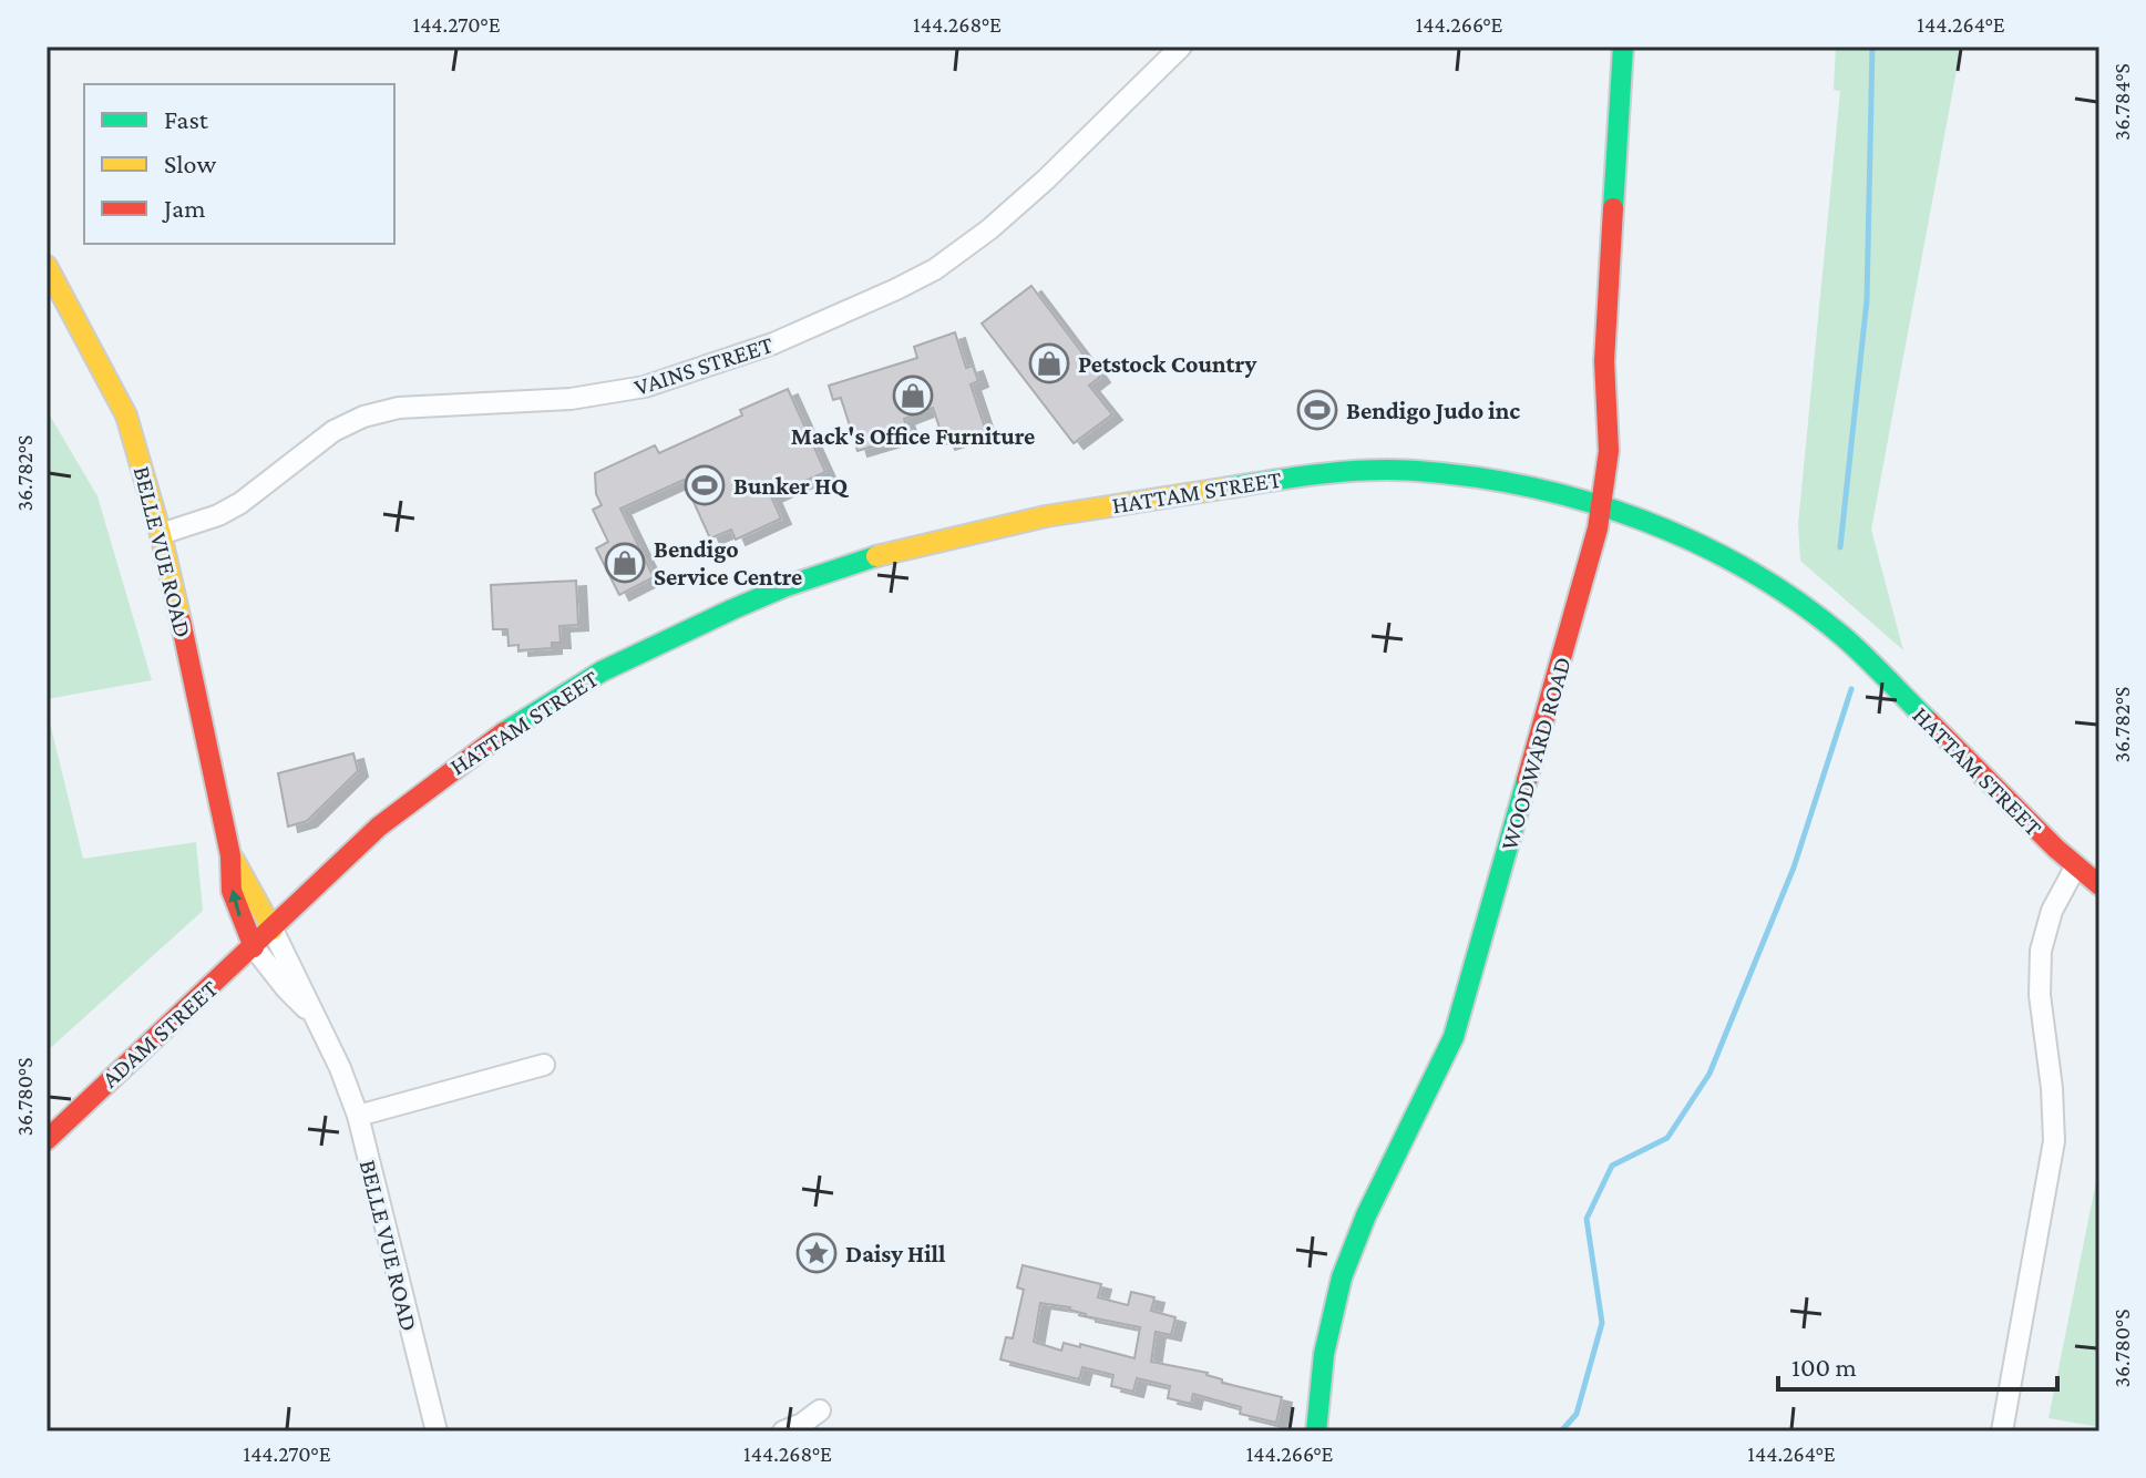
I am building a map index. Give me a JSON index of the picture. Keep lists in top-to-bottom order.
{
  "streets": {
    "main road": [
      "HATTAM STREET",
      "BELLE VUE ROAD",
      "WOODWARD ROAD",
      "ADAM STREET"
    ],
    "street": ["VAINS STREET"]
  },
  "crossings": [
    ["VAINS STREET", "BELLE VUE ROAD"],
    ["HATTAM STREET", "BELLE VUE ROAD"],
    ["HATTAM STREET", "WOODWARD ROAD"],
    ["HATTAM STREET", "ADAM STREET"],
    ["BELLE VUE ROAD", "ADAM STREET"]
  ],
  "places": {
    "shop": ["Petstock Country", "Mack's Office Furniture", "Bendigo Service Centre"],
    "sports": ["Bendigo Judo inc", "Bunker HQ"],
    "place": ["Daisy Hill"]
  },
  "legend": ["Fast", "Slow", "Jam"],
  "scale_bar": "100 m",
  "coordinates": [
    "144.270°E",
    "144.268°E",
    "144.266°E",
    "144.264°E",
    "36.784°S",
    "36.782°S",
    "36.780°S"
  ]
}
